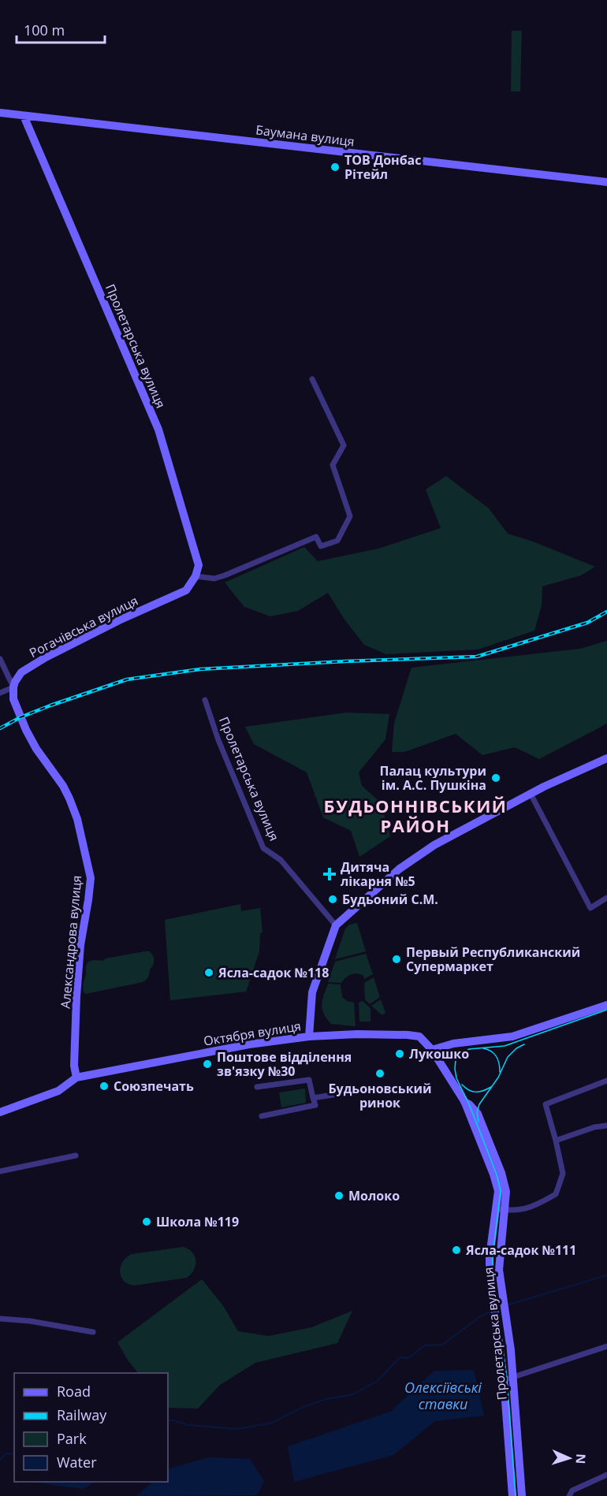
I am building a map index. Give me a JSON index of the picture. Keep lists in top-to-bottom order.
{
  "streets": {
    "main road": [
      "Баумана вулиця",
      "Пролетарська вулиця",
      "Рогачівська вулиця",
      "Александрова вулиця",
      "Октября вулиця"
    ]
  },
  "crossings": [
    ["Баумана вулиця", "Пролетарська вулиця"],
    ["Пролетарська вулиця", "Рогачівська вулиця"],
    ["Пролетарська вулиця", "Октября вулиця"],
    ["Рогачівська вулиця", "Александрова вулиця"],
    ["Александрова вулиця", "Октября вулиця"]
  ],
  "districts": ["БУДЬОННІВСЬКИЙ РАЙОН"],
  "water": ["Олексіївські ставки"],
  "places": {
    "other": [
      "ТОВ Донбас Рітейл",
      "Палац культури ім. А.С. Пушкіна",
      "Будьоний С.М.",
      "Первый Республиканский Супермаркет",
      "Ясла-садок №118",
      "Лукошко",
      "Поштове відділення зв'язку №30",
      "Будьоновський ринок",
      "Союзпечать",
      "Молоко",
      "Школа №119",
      "Ясла-садок №111"
    ],
    "health": ["Дитяча лікарня №5"]
  },
  "legend": [
    "Road",
    "Railway",
    "Park",
    "Water"
  ],
  "scale_bar": "100 m",
  "north": "right"
}
